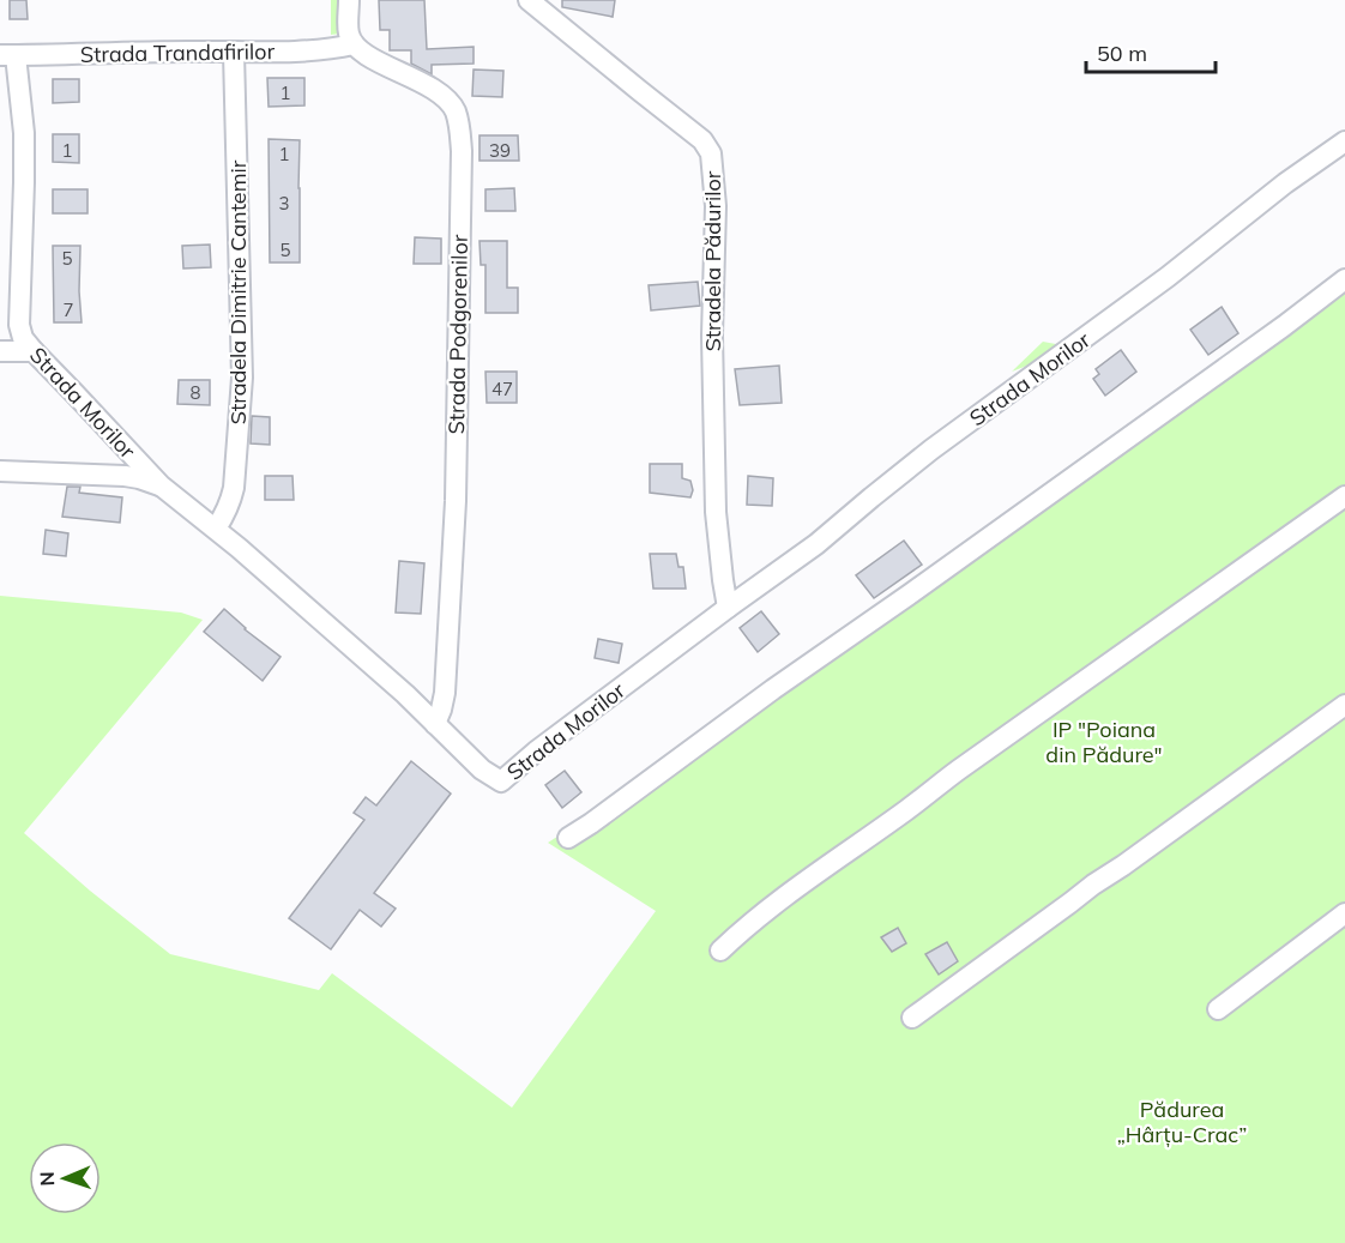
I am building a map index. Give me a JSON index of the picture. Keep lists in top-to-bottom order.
{
  "streets": {
    "street": [
      "Strada Trandafirilor",
      "Stradela Pădurilor",
      "Stradela Dimitrie Cantemir",
      "Strada Podgorenilor",
      "Strada Morilor"
    ]
  },
  "crossings": [
    ["Strada Trandafirilor", "Stradela Dimitrie Cantemir"],
    ["Strada Trandafirilor", "Strada Podgorenilor"],
    ["Strada Trandafirilor", "Strada Morilor"],
    ["Stradela Pădurilor", "Strada Morilor"],
    ["Stradela Dimitrie Cantemir", "Strada Morilor"],
    ["Strada Podgorenilor", "Strada Morilor"]
  ],
  "parks": ["IP \"Poiana din Pădure\"", "Pădurea „Hârțu-Crac”"],
  "house_numbers": [
    "1",
    "1",
    "39",
    "1",
    "3",
    "5",
    "5",
    "7",
    "47",
    "8"
  ],
  "scale_bar": "50 m",
  "north": "left"
}
